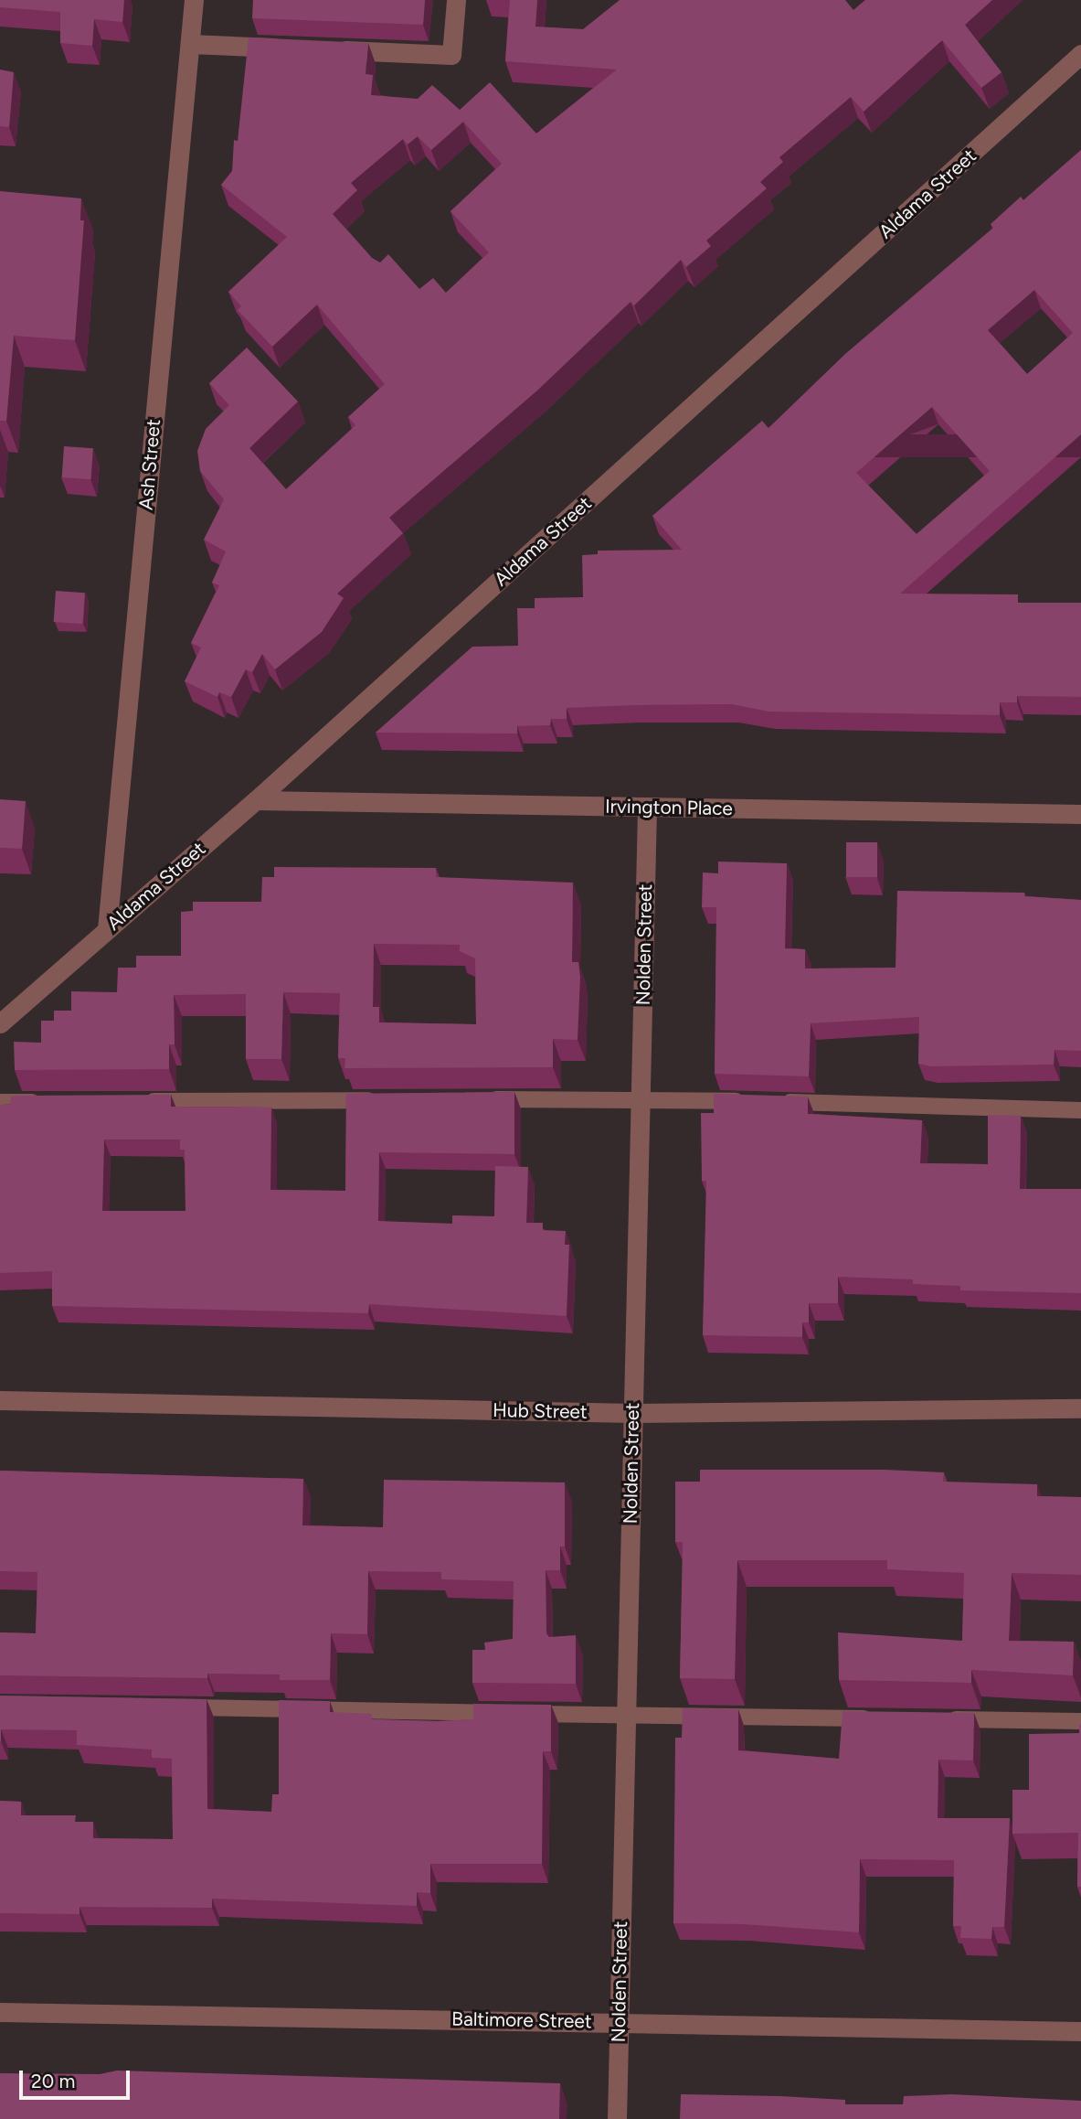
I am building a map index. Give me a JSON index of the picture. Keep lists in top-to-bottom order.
{
  "streets": {
    "street": [
      "Aldama Street",
      "Ash Street",
      "Irvington Place",
      "Nolden Street",
      "Hub Street",
      "Baltimore Street"
    ]
  },
  "crossings": [
    ["Aldama Street", "Ash Street"],
    ["Aldama Street", "Irvington Place"],
    ["Irvington Place", "Nolden Street"],
    ["Nolden Street", "Hub Street"],
    ["Nolden Street", "Baltimore Street"]
  ],
  "scale_bar": "20 m"
}
